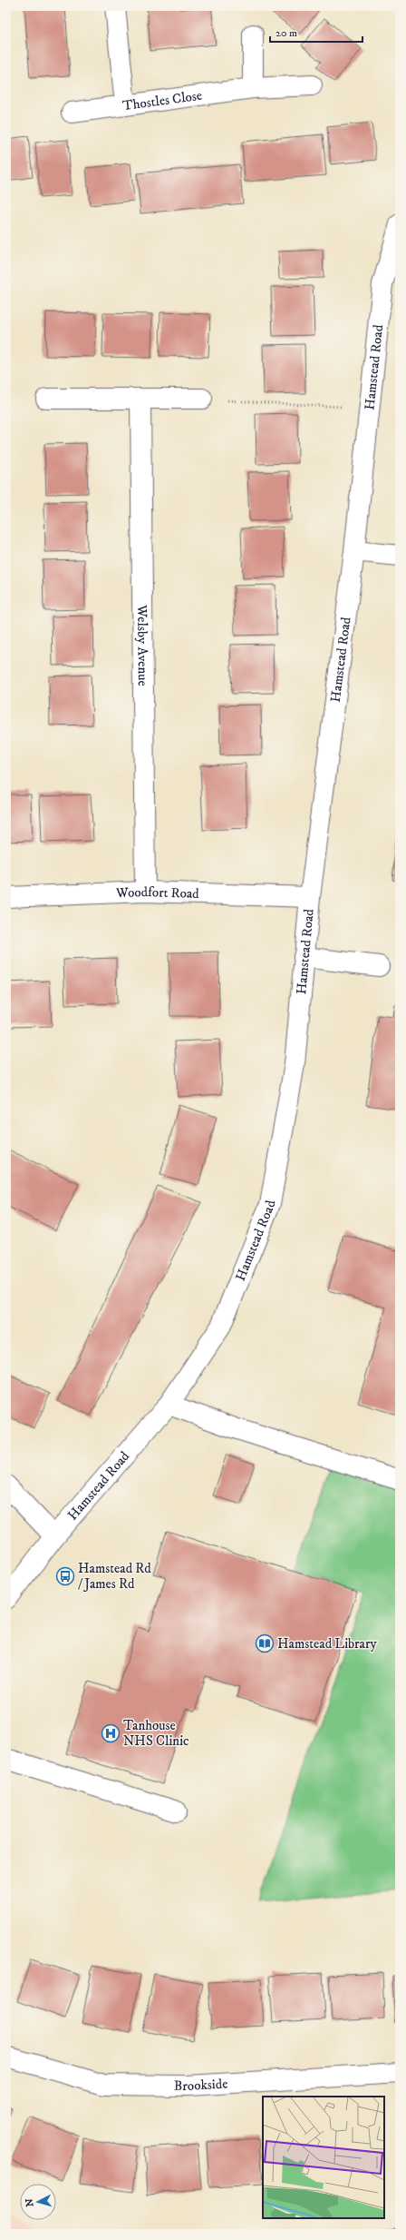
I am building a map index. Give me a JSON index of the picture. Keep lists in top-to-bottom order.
{
  "streets": {
    "street": [
      "Thostles Close",
      "Hamstead Road",
      "Welsby Avenue",
      "Woodfort Road",
      "Brookside"
    ]
  },
  "crossings": [
    ["Hamstead Road", "Woodfort Road"],
    ["Welsby Avenue", "Woodfort Road"]
  ],
  "places": {
    "bus stop": ["Hamstead Rd / James Rd"],
    "library": ["Hamstead Library"],
    "hospital": ["Tanhouse NHS Clinic"]
  },
  "scale_bar": "20 m",
  "north": "left"
}
